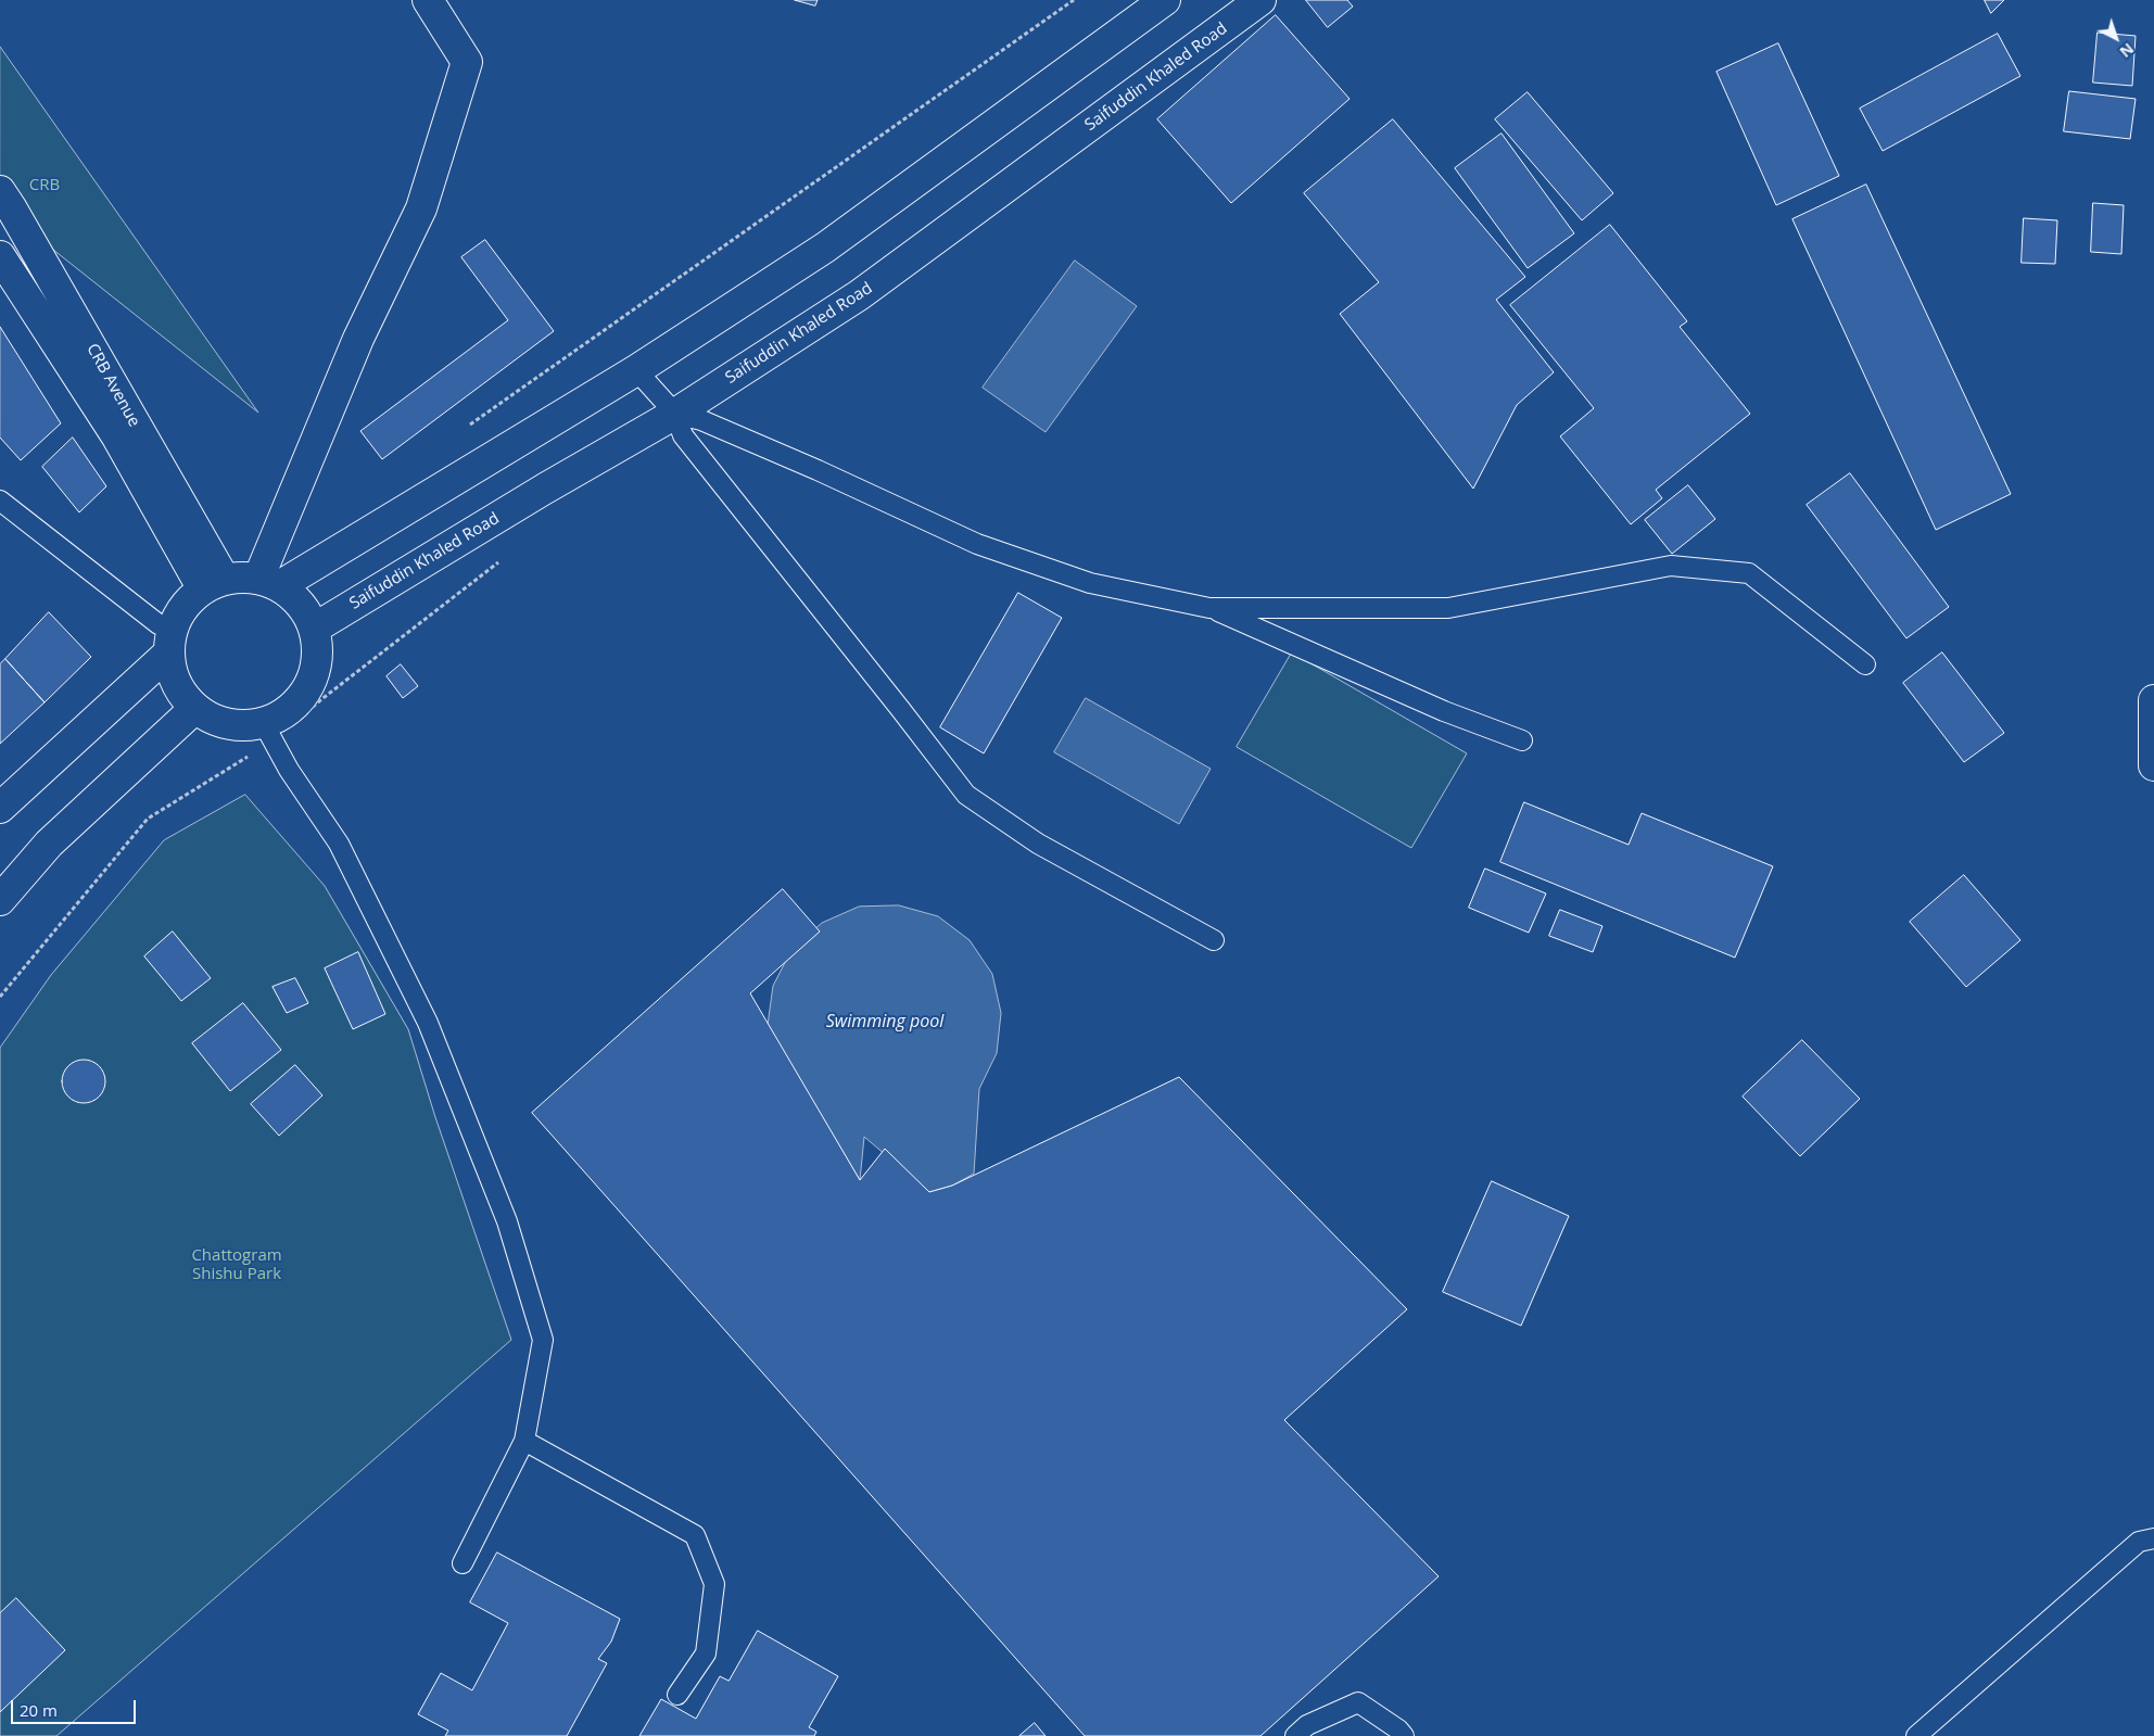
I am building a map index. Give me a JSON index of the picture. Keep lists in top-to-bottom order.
{
  "streets": {
    "main road": ["Saifuddin Khaled Road", "CRB Avenue"]
  },
  "crossings": [
    ["Saifuddin Khaled Road", "CRB Avenue"]
  ],
  "water": ["Swimming pool"],
  "parks": ["CRB", "Chattogram Shishu Park"],
  "scale_bar": "20 m",
  "north": "bottom right"
}
